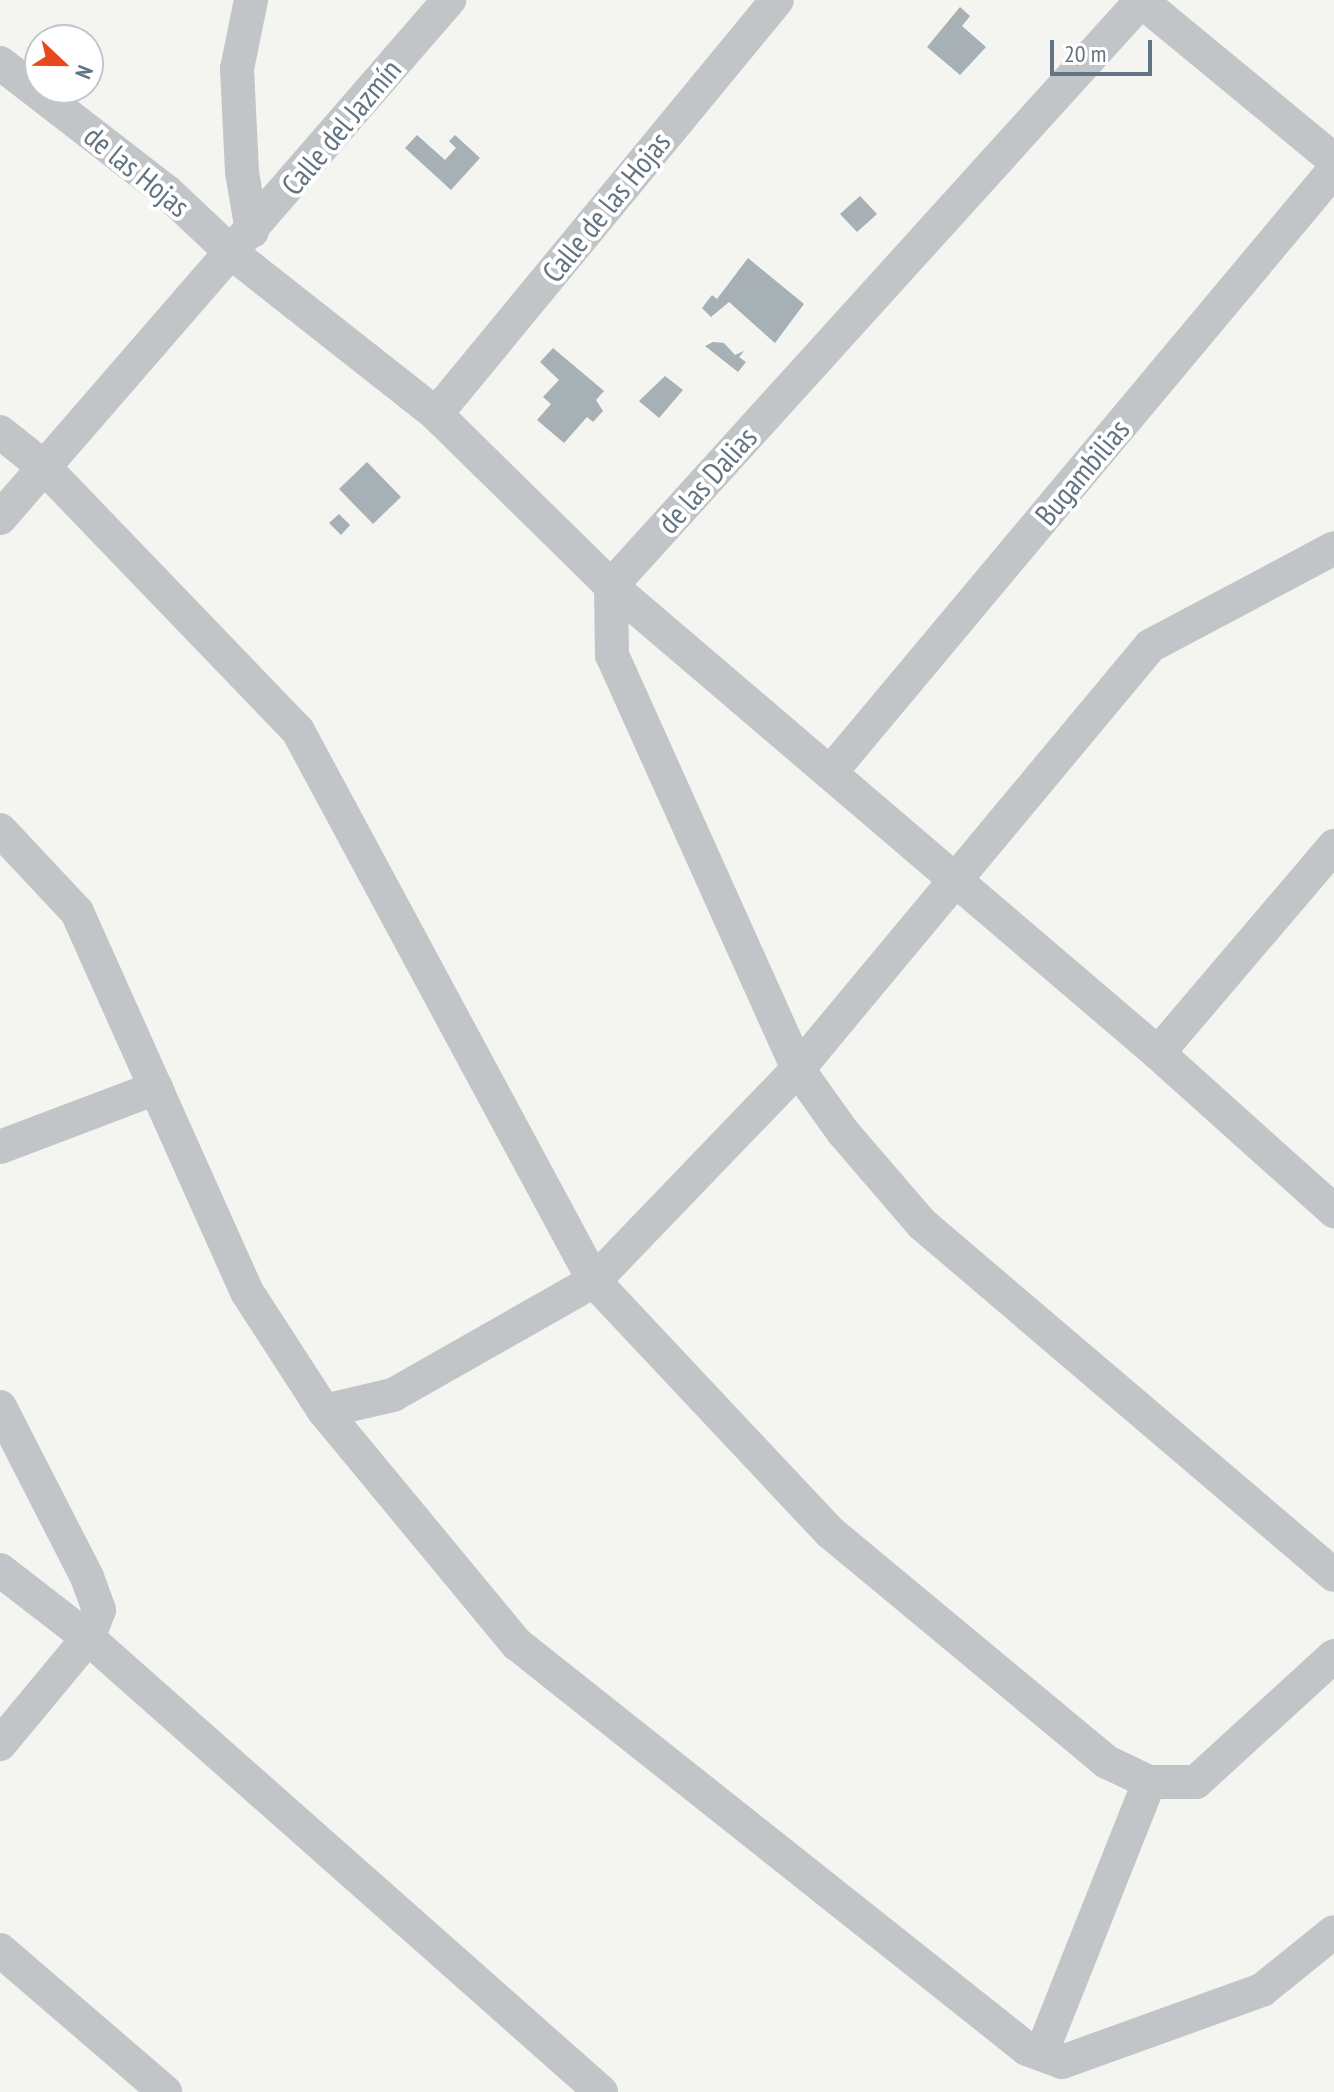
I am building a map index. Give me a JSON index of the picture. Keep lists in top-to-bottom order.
{
  "streets": {
    "street": [
      "Calle del Jazmín",
      "de las Hojas",
      "Calle de las Hojas",
      "Bugambilias",
      "de las Dalias"
    ]
  },
  "crossings": [
    ["Calle del Jazmín", "de las Hojas"]
  ],
  "scale_bar": "20 m",
  "north": "right"
}
